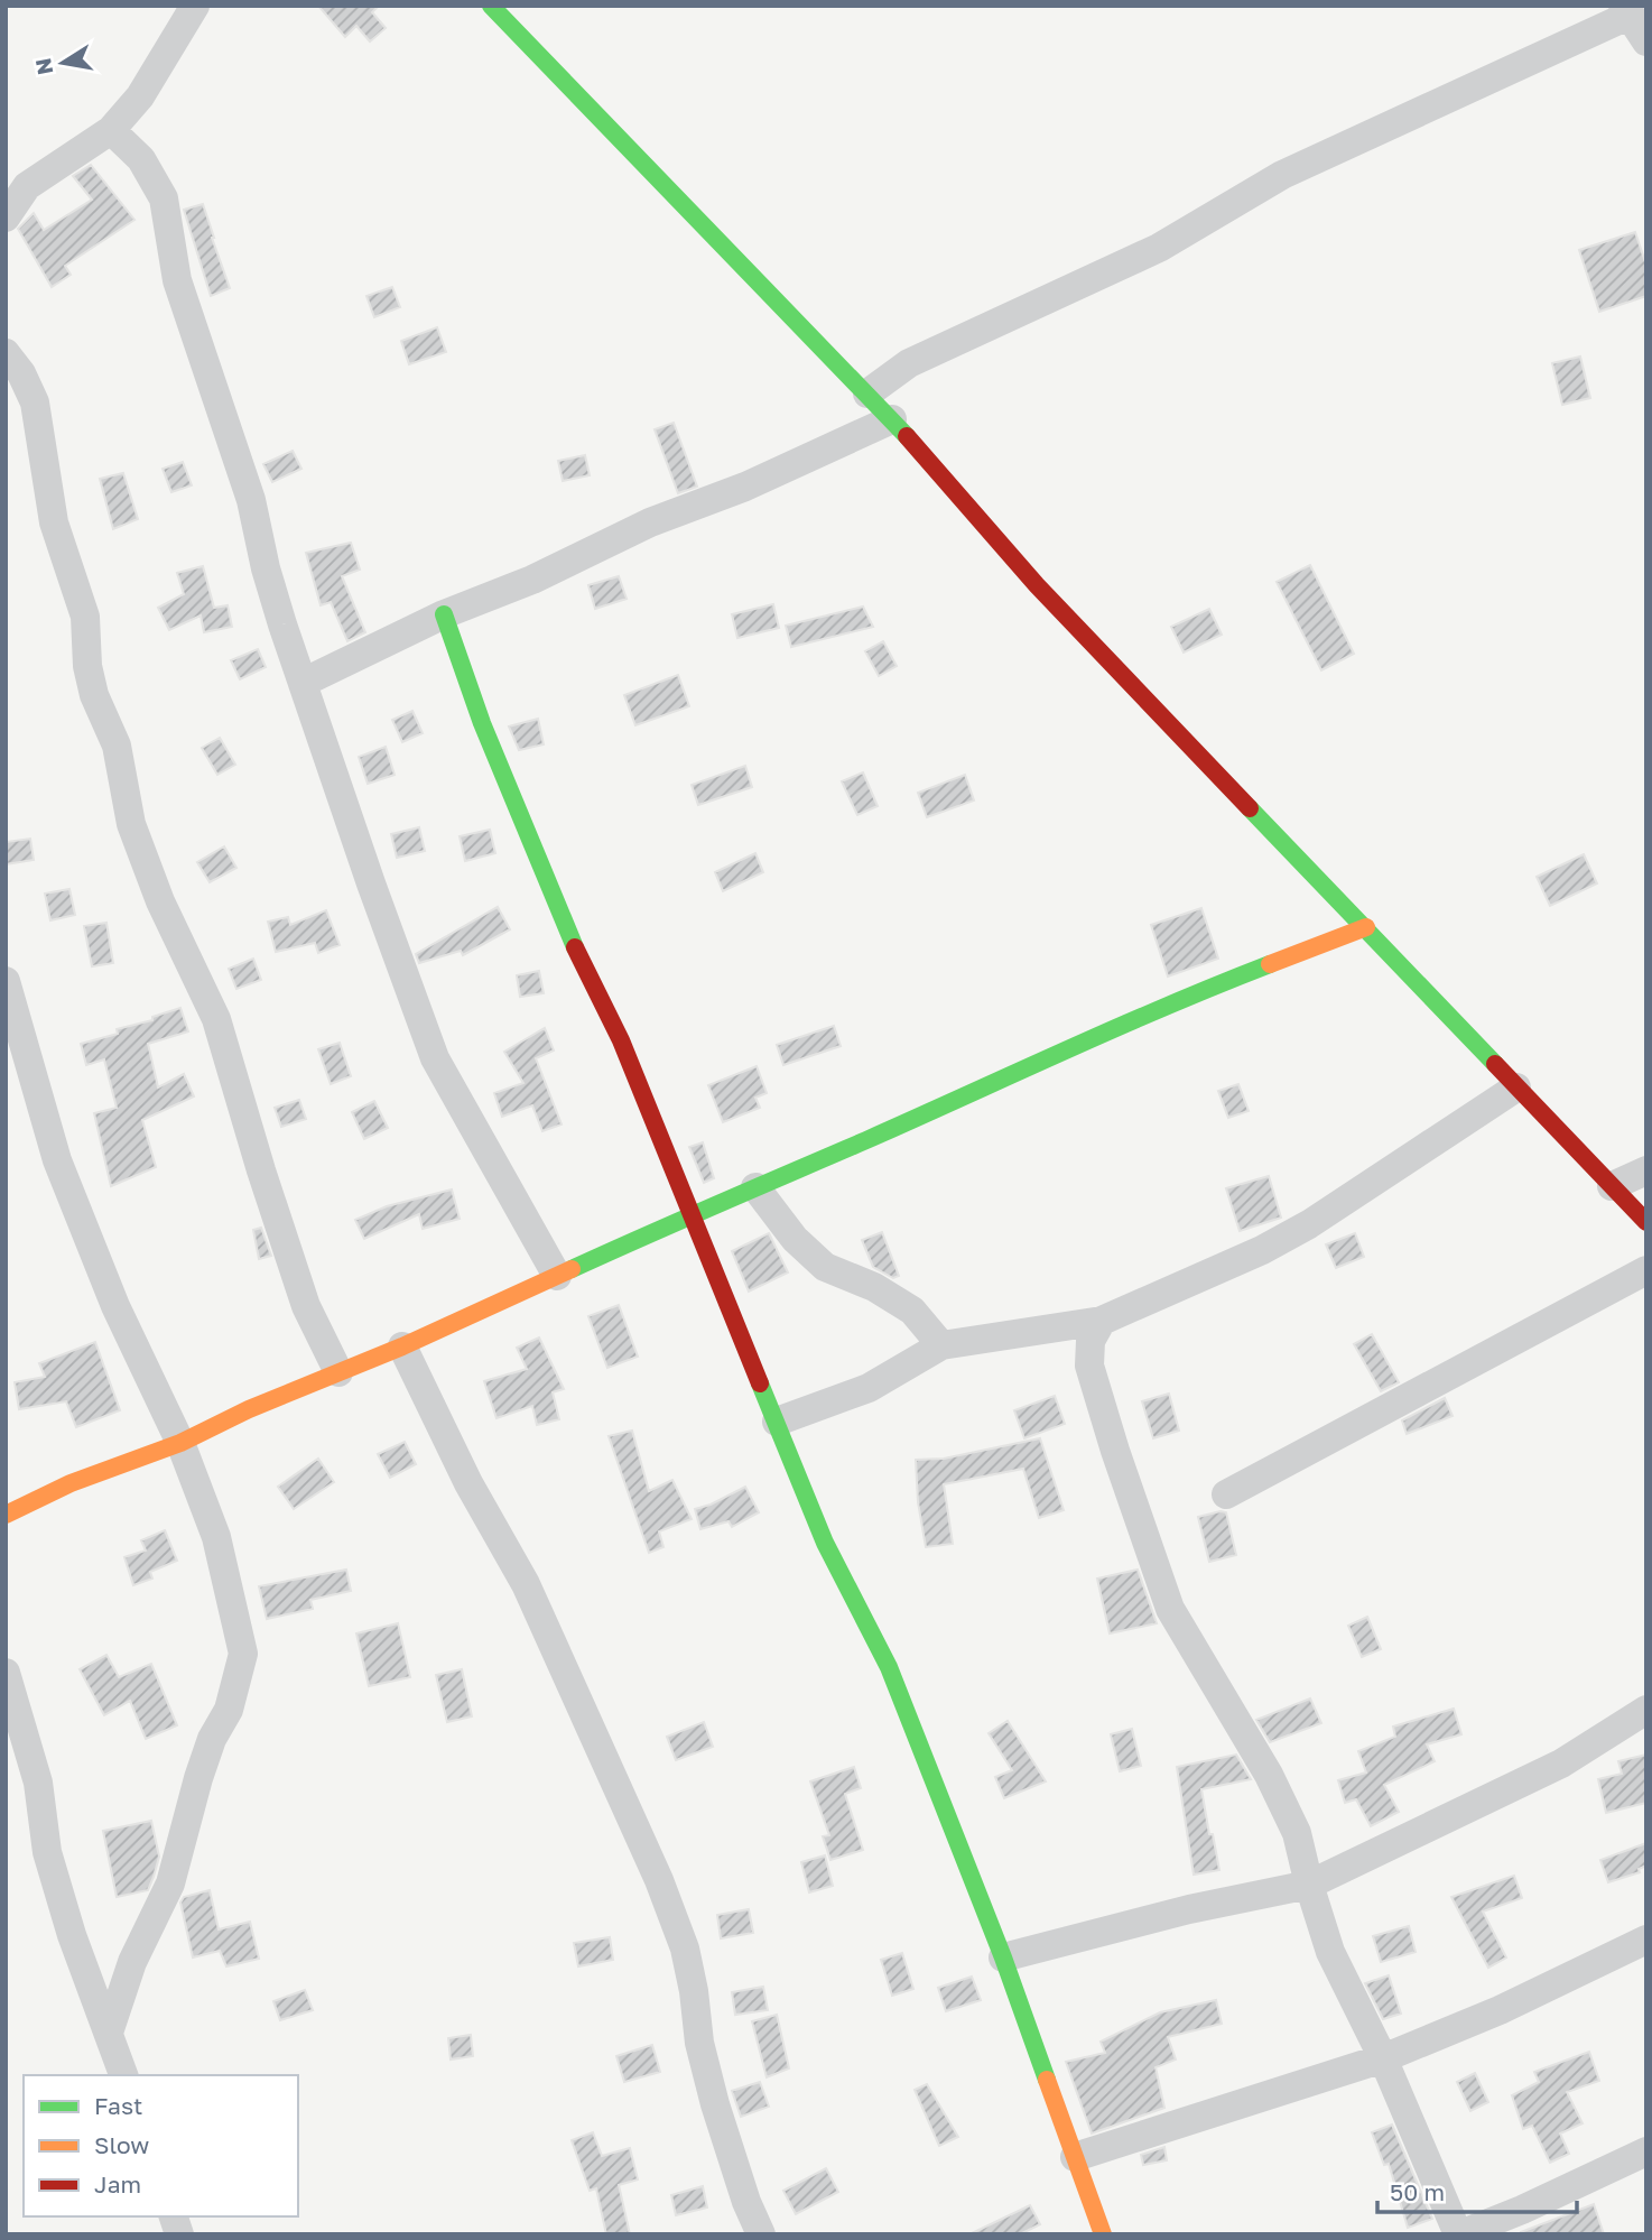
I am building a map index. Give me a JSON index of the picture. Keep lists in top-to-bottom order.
{
  "legend": ["Fast", "Slow", "Jam"],
  "scale_bar": "50 m",
  "north": "left"
}
